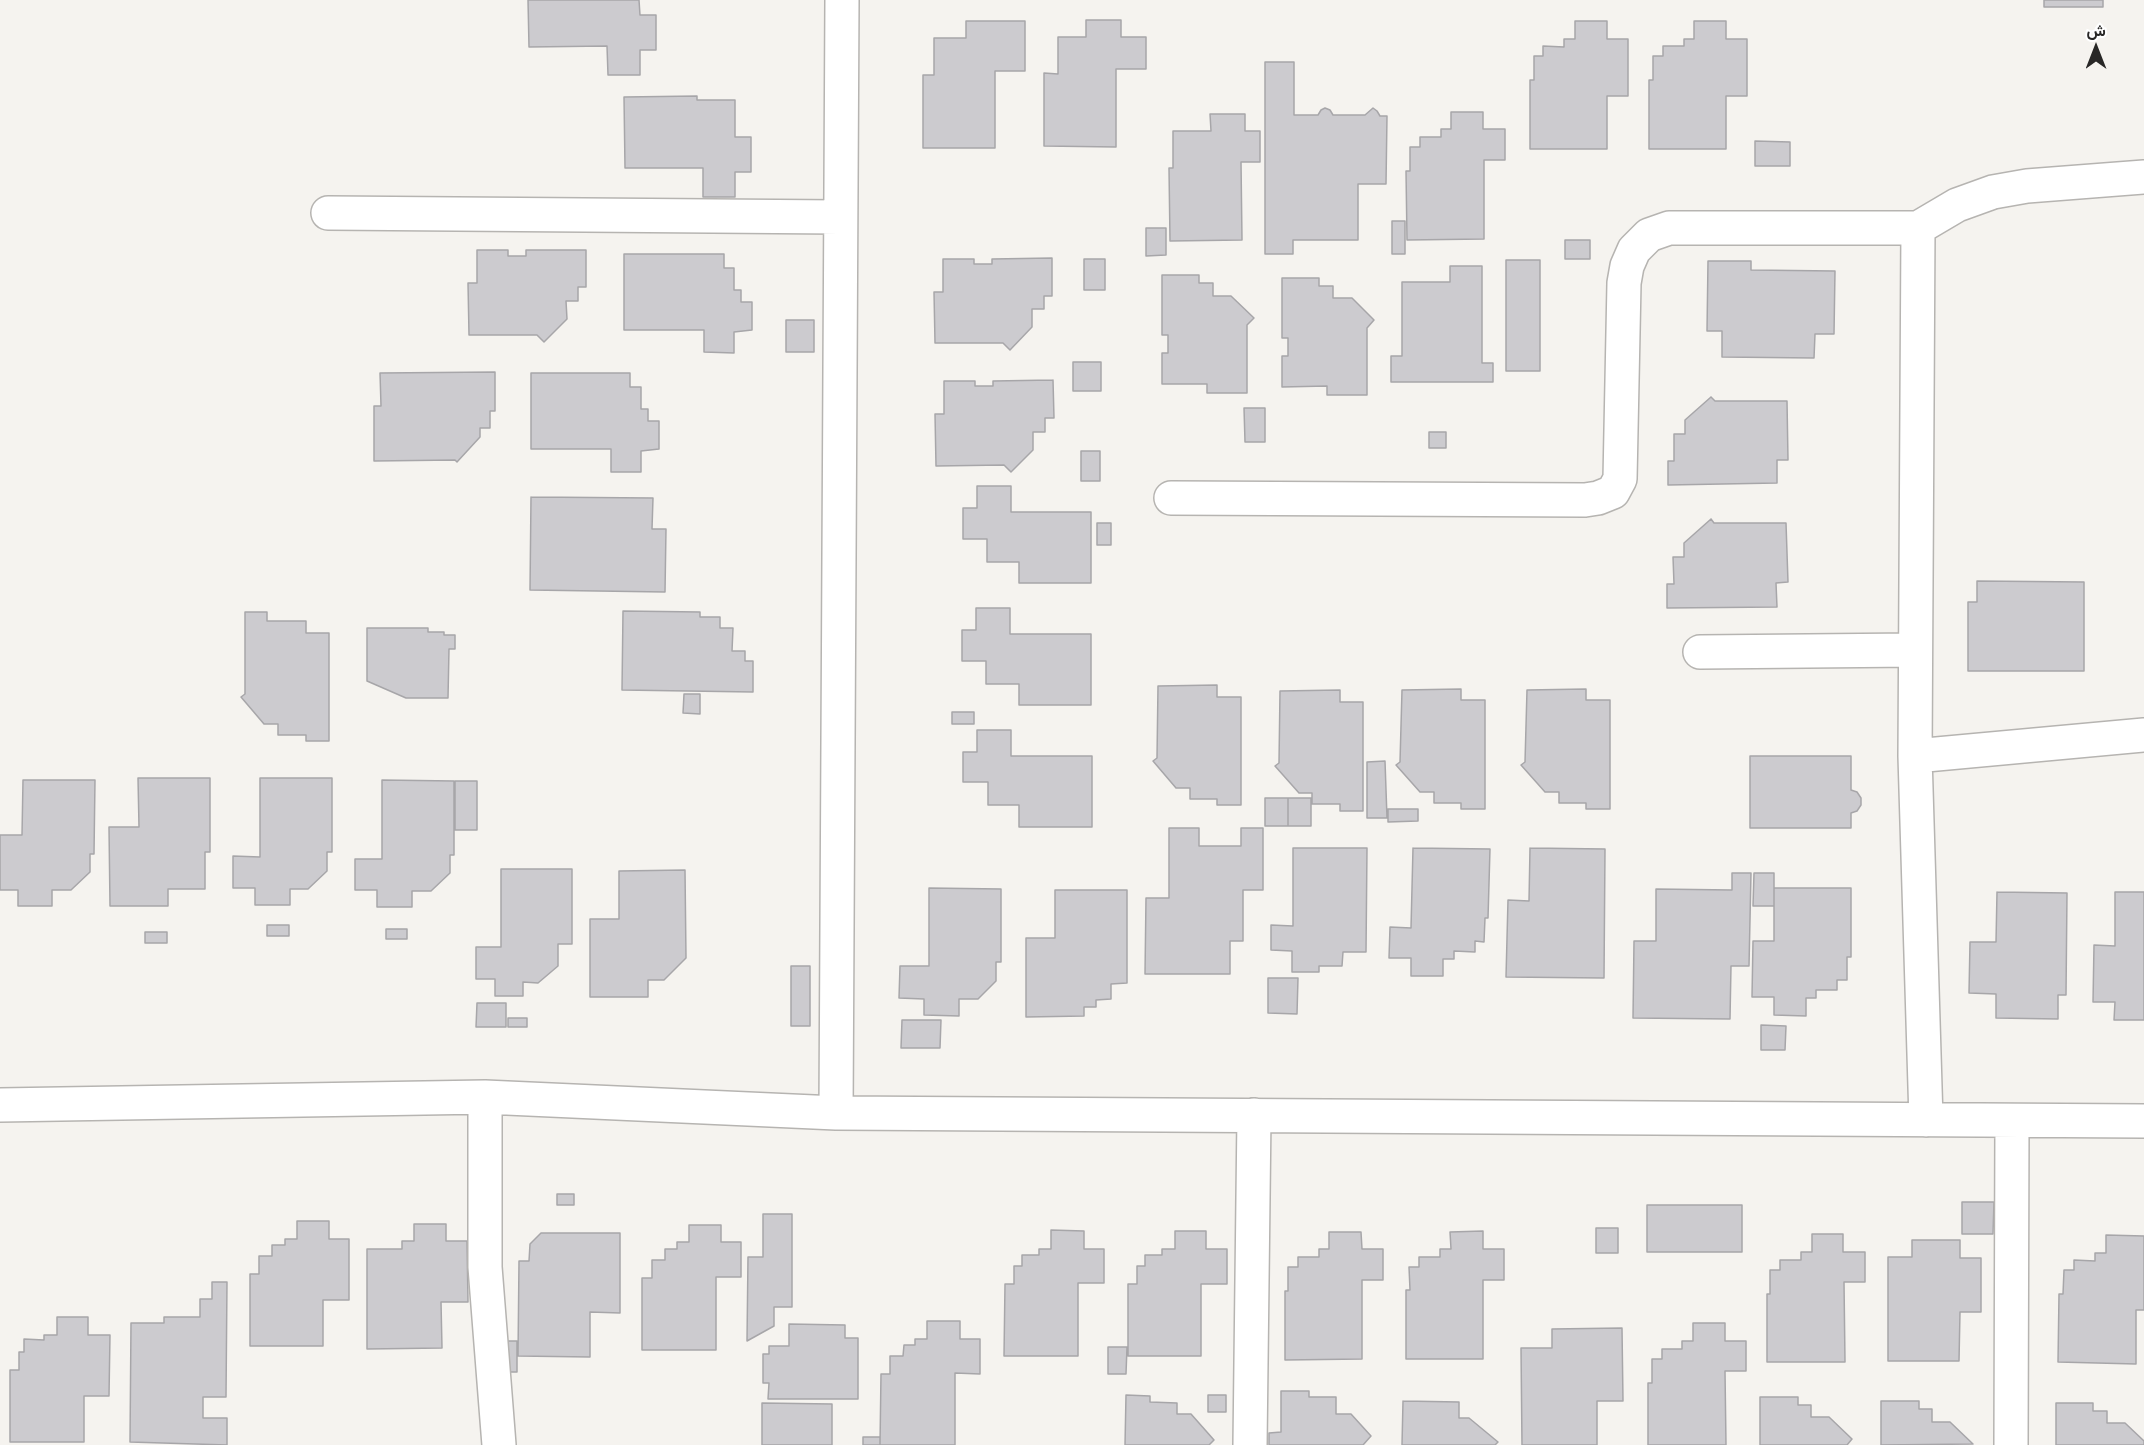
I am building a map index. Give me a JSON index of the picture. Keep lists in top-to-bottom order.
{
  "north": "top"
}
